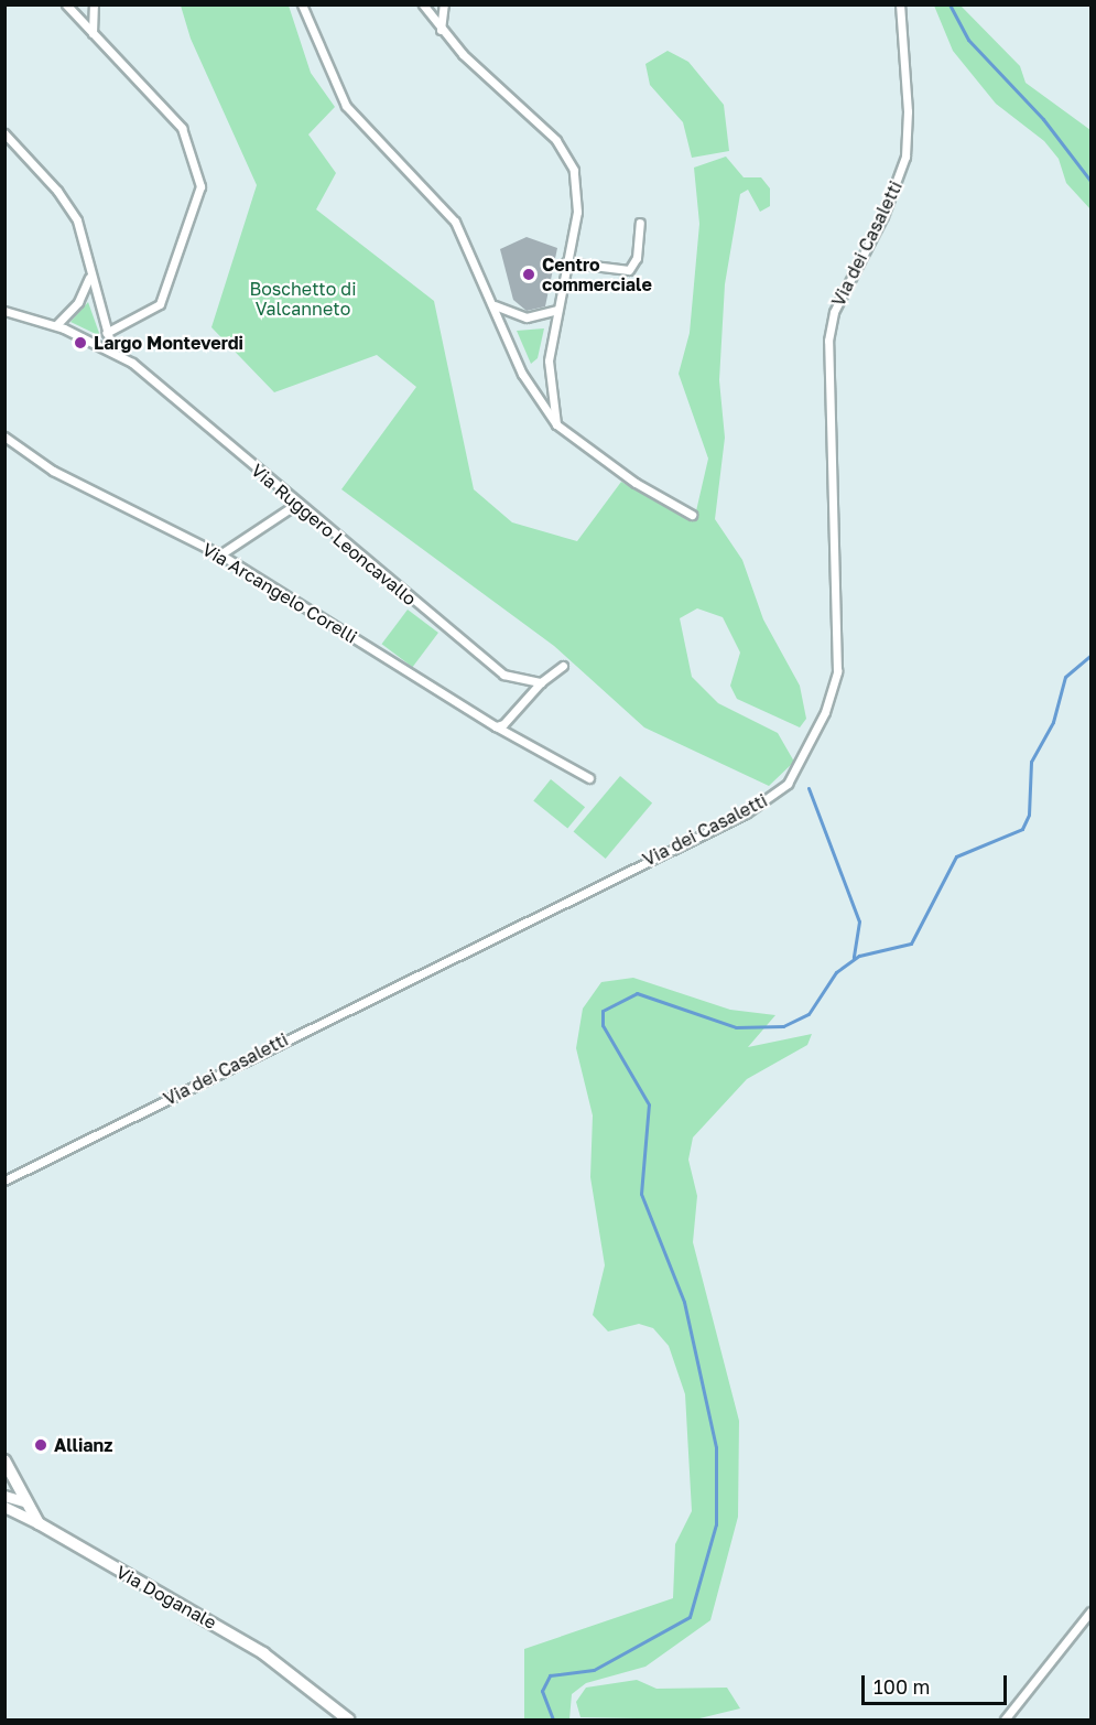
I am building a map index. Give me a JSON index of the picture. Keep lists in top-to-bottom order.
{
  "streets": {
    "main road": ["Via Doganale"],
    "street": ["Via dei Casaletti", "Via Ruggero Leoncavallo", "Via Arcangelo Corelli"]
  },
  "parks": ["Boschetto di Valcanneto"],
  "places": ["Centro commerciale", "Largo Monteverdi", "Allianz"],
  "scale_bar": "100 m"
}
